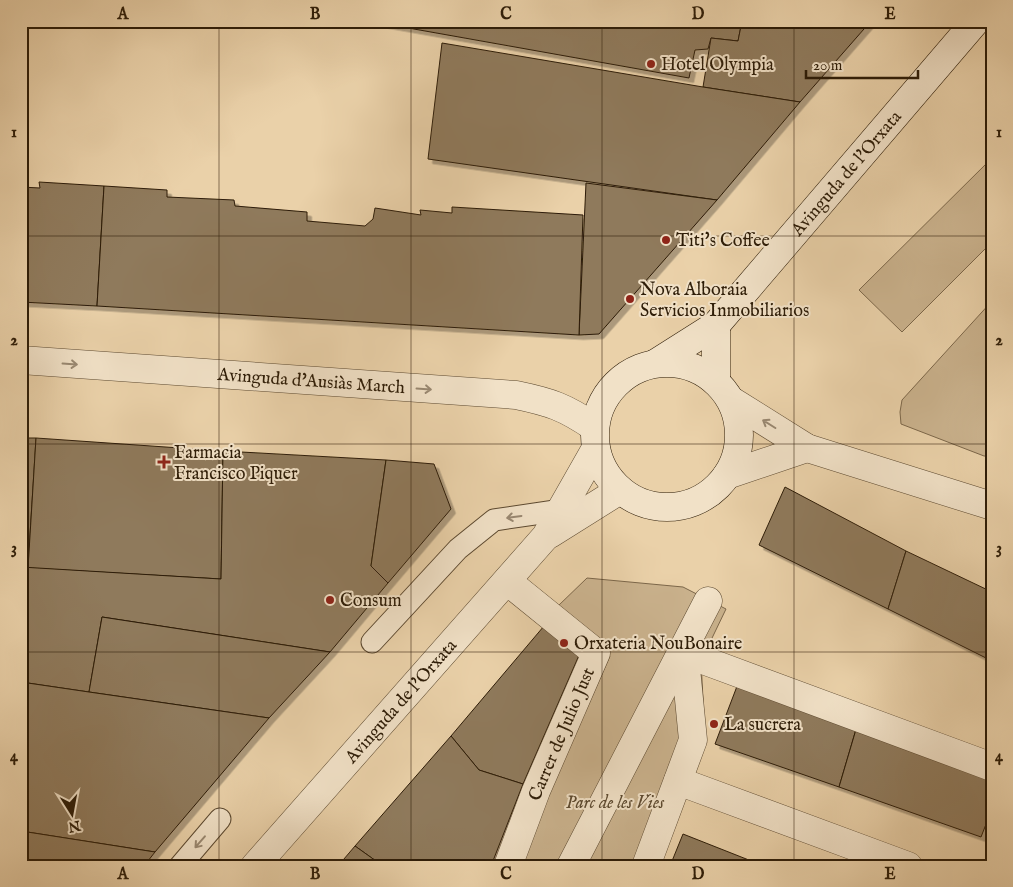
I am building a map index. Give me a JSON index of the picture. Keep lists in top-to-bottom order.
{
  "streets": {
    "street": ["Avinguda de l'Orxata", "Avinguda d'Ausiàs March", "Carrer de Julio Just"]
  },
  "crossings": [
    ["Avinguda de l'Orxata", "Avinguda d'Ausiàs March"],
    ["Avinguda de l'Orxata", "Carrer de Julio Just"]
  ],
  "one_way": ["Avinguda d'Ausiàs March"],
  "parks": ["Parc de les Vies"],
  "places": {
    "other": [
      "Hotel Olympia",
      "Titi's Coffee",
      "Nova Alboraia Servicios Inmobiliarios",
      "Consum",
      "Orxateria NouBonaire",
      "La sucrera"
    ],
    "health": ["Farmacia Francisco Piquer"]
  },
  "scale_bar": "20 m",
  "north": "bottom",
  "grid": {
    "columns": [
      "A",
      "B",
      "C",
      "D",
      "E"
    ],
    "rows": [
      "1",
      "2",
      "3",
      "4"
    ]
  }
}
